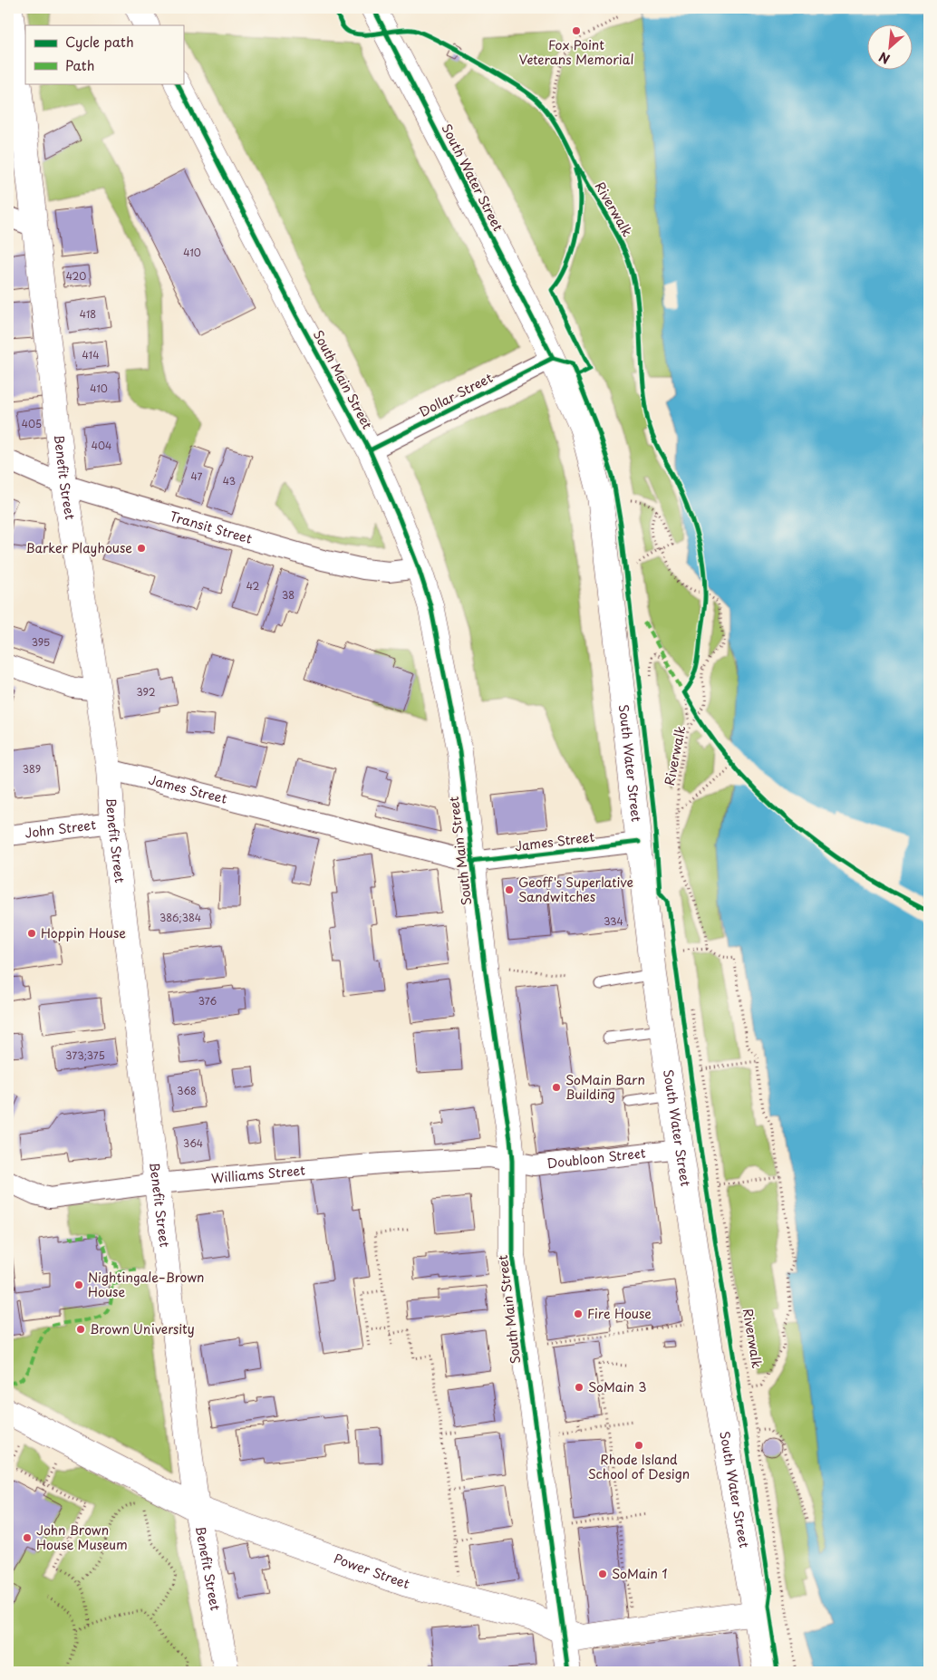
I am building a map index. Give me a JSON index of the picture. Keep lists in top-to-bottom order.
{
  "streets": {
    "main road": [
      "South Water Street",
      "South Main Street",
      "Benefit Street",
      "Power Street"
    ],
    "street": [
      "Dollar Street",
      "Transit Street",
      "James Street",
      "John Street",
      "Doubloon Street",
      "Williams Street"
    ],
    "cycle path": ["Riverwalk"]
  },
  "crossings": [
    ["South Water Street", "Dollar Street"],
    ["South Water Street", "James Street"],
    ["South Water Street", "Doubloon Street"],
    ["South Water Street", "Power Street"],
    ["South Main Street", "Dollar Street"],
    ["South Main Street", "Transit Street"],
    ["South Main Street", "James Street"],
    ["South Main Street", "Doubloon Street"],
    ["South Main Street", "Williams Street"],
    ["South Main Street", "Power Street"],
    ["Benefit Street", "Transit Street"],
    ["Benefit Street", "James Street"],
    ["Benefit Street", "John Street"],
    ["Benefit Street", "Williams Street"],
    ["Benefit Street", "Power Street"],
    ["Doubloon Street", "Williams Street"]
  ],
  "places": [
    "Fox Point Veterans Memorial",
    "Barker Playhouse",
    "Geoff's Superlative Sandwitches",
    "Hoppin House",
    "SoMain Barn Building",
    "Nightingale–Brown House",
    "Fire House",
    "Brown University",
    "SoMain 3",
    "Rhode Island School of Design",
    "John Brown House Museum",
    "SoMain 1"
  ],
  "house_numbers": [
    "410",
    "420",
    "418",
    "414",
    "410",
    "405",
    "404",
    "47",
    "43",
    "42",
    "38",
    "395",
    "392",
    "389",
    "386;384",
    "334",
    "376",
    "373;375",
    "368",
    "364"
  ],
  "legend": ["Cycle path", "Path"],
  "north": "bottom left"
}
